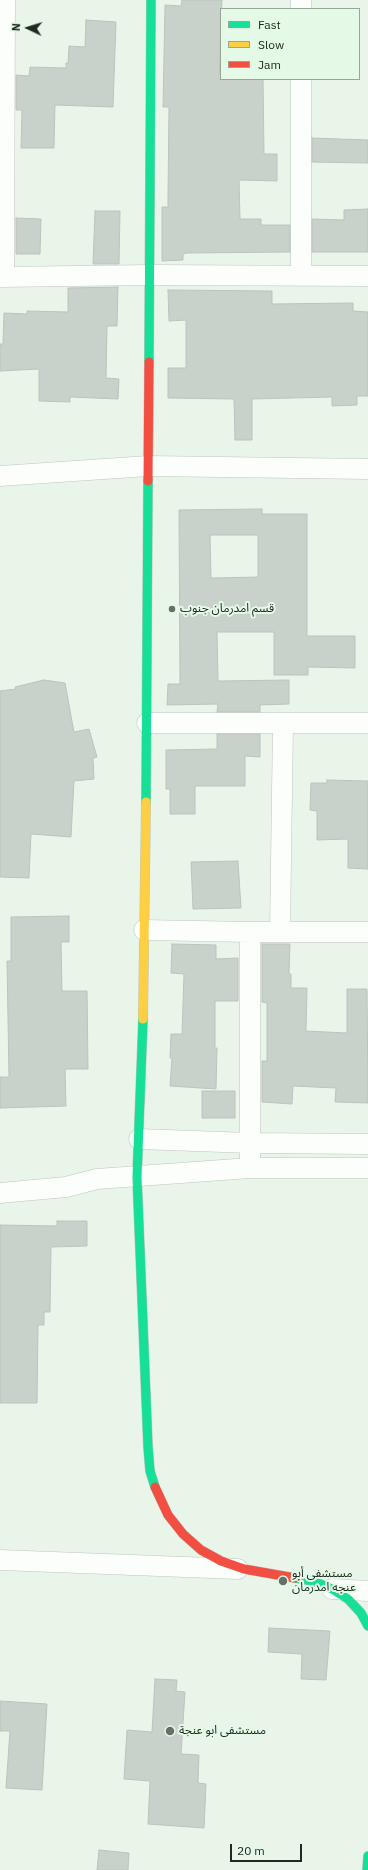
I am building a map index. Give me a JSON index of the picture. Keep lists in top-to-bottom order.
{
  "places": ["قسم امدرمان جنوب", "مستشفى أبو عنجه امدرمان", "مستشفى ابو عنجة"],
  "legend": ["Fast", "Slow", "Jam"],
  "scale_bar": "20 m",
  "north": "left"
}
